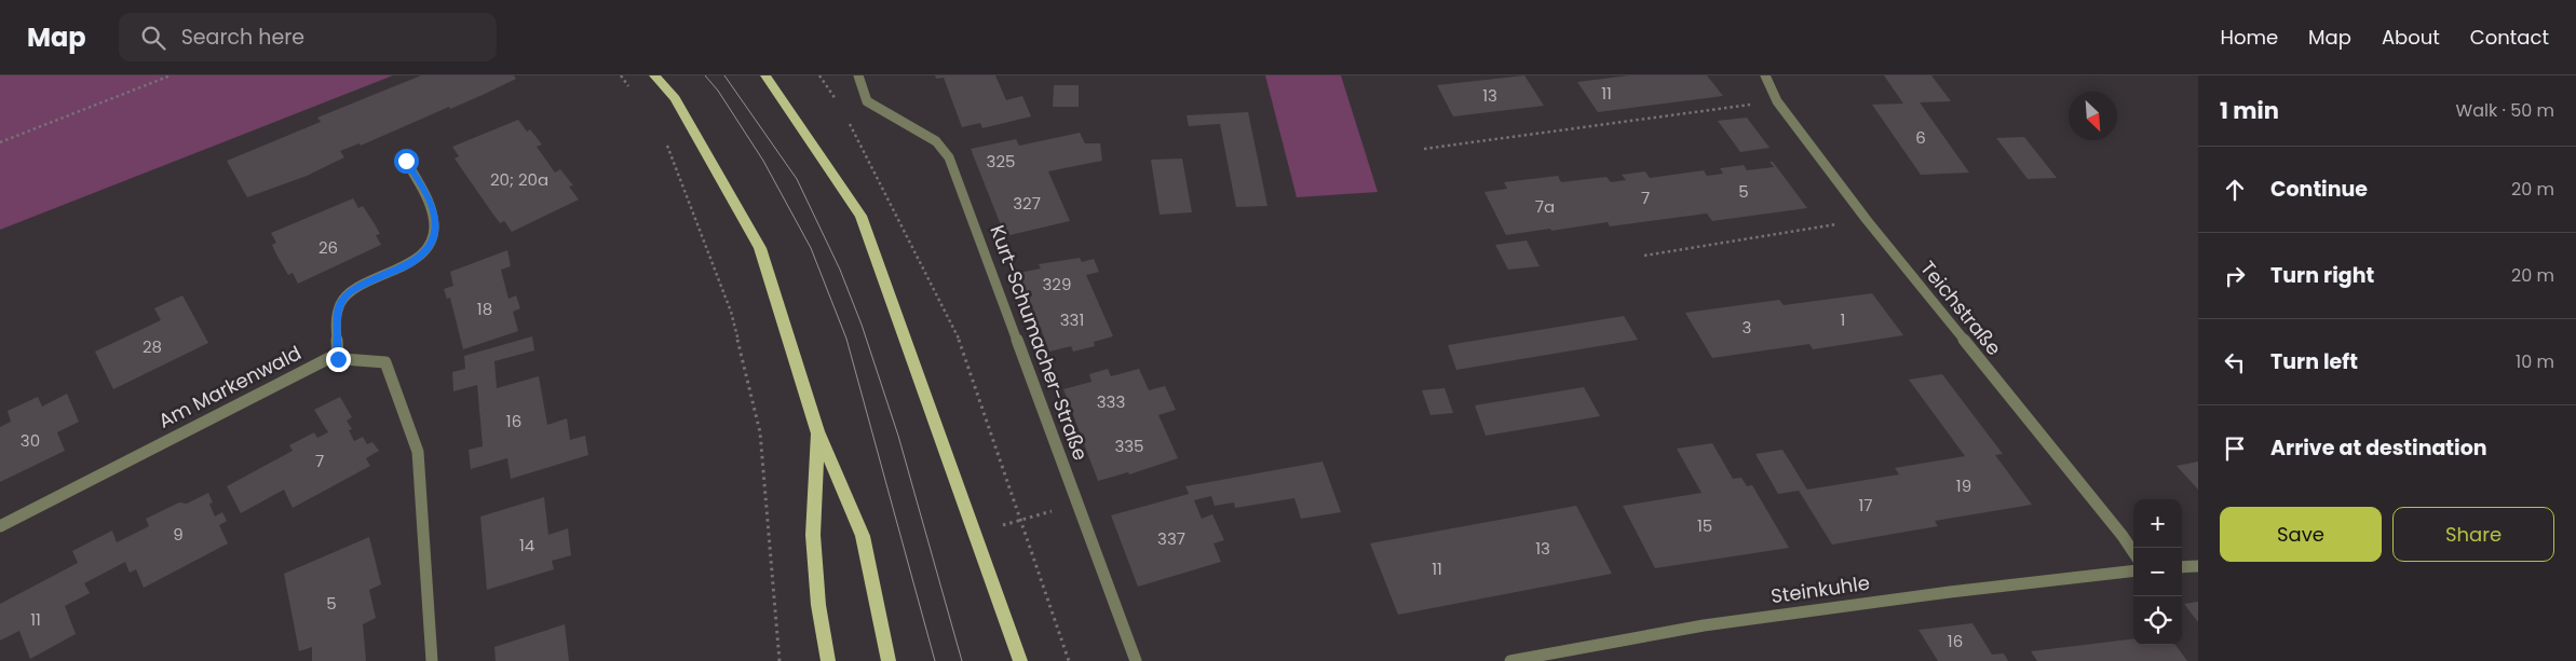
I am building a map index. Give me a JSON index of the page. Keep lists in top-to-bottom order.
{
  "streets": {
    "street": [
      "Teichstraße",
      "Kurt-Schumacher-Straße",
      "Am Markenwald",
      "Steinkuhle"
    ]
  },
  "house_numbers": [
    "11",
    "13",
    "6",
    "325",
    "20; 20a",
    "5",
    "7",
    "327",
    "7a",
    "26",
    "329",
    "18",
    "331",
    "1",
    "3",
    "28",
    "333",
    "16",
    "30",
    "335",
    "7",
    "19",
    "17",
    "15",
    "9",
    "337",
    "14",
    "13",
    "11",
    "5",
    "11",
    "16"
  ],
  "north": "bottom right",
  "page": {
    "header": "Map",
    "search": "Search here",
    "nav": [
      "Home",
      "Map",
      "About",
      "Contact"
    ],
    "heading": ["1 min", "Walk · 50 m"],
    "list": [
      ["Continue", "20 m"],
      ["Turn right", "20 m"],
      ["Turn left", "10 m"],
      "Arrive at destination"
    ],
    "buttons": ["Save", "Share"],
    "map_buttons": ["+", "−"]
  }
}
